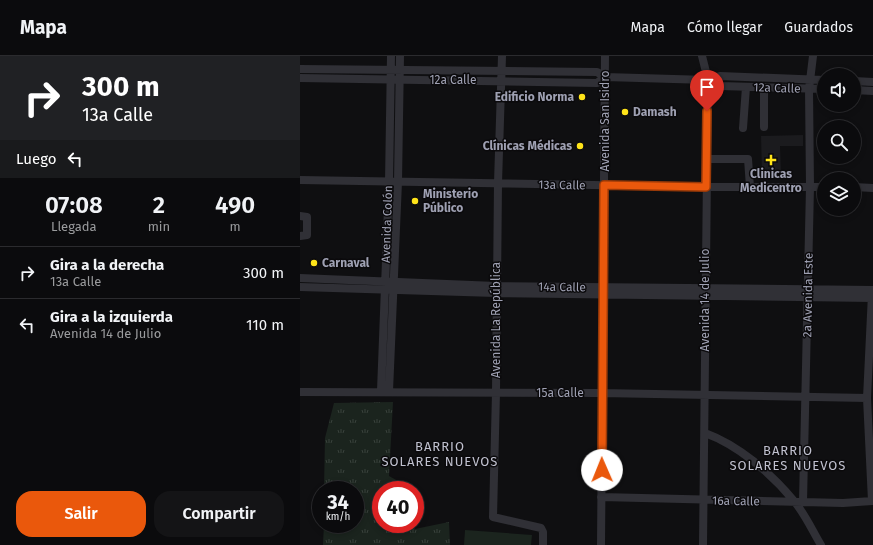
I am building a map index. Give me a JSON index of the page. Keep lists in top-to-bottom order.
{
  "streets": {
    "street": [
      "12a Calle",
      "Avenida San Isidro",
      "13a Calle",
      "Avenida Colón",
      "14a Calle",
      "2a Avenida Este",
      "Avenida 14 de Julio",
      "Avenida La República",
      "15a Calle",
      "16a Calle"
    ]
  },
  "crossings": [
    ["12a Calle", "Avenida San Isidro"],
    ["12a Calle", "Avenida Colón"],
    ["12a Calle", "2a Avenida Este"],
    ["12a Calle", "Avenida 14 de Julio"],
    ["12a Calle", "Avenida La República"],
    ["Avenida San Isidro", "13a Calle"],
    ["Avenida San Isidro", "14a Calle"],
    ["Avenida San Isidro", "15a Calle"],
    ["Avenida San Isidro", "16a Calle"],
    ["13a Calle", "Avenida Colón"],
    ["13a Calle", "2a Avenida Este"],
    ["13a Calle", "Avenida 14 de Julio"],
    ["13a Calle", "Avenida La República"],
    ["Avenida Colón", "14a Calle"],
    ["Avenida Colón", "15a Calle"],
    ["14a Calle", "2a Avenida Este"],
    ["14a Calle", "Avenida 14 de Julio"],
    ["14a Calle", "Avenida La República"],
    ["2a Avenida Este", "15a Calle"],
    ["2a Avenida Este", "16a Calle"],
    ["Avenida 14 de Julio", "15a Calle"],
    ["Avenida 14 de Julio", "16a Calle"],
    ["Avenida La República", "15a Calle"]
  ],
  "districts": ["BARRIO SOLARES NUEVOS", "BARRIO SOLARES NUEVOS"],
  "places": {
    "other": [
      "Edificio Norma",
      "Damash",
      "Clínicas Médicas",
      "Ministerio Público",
      "Carnaval"
    ],
    "health": ["Clinicas Medicentro"]
  },
  "page": {
    "header": "Mapa",
    "nav": ["Mapa", "Cómo llegar", "Guardados"],
    "turn": ["300 m", "13a Calle"],
    "then": "Luego",
    "eta": [
      "07:08",
      "Llegada",
      "2",
      "min",
      "490",
      "m"
    ],
    "list": [
      {
        "name": "Gira a la derecha",
        "note": "13a Calle",
        "value": "300 m"
      },
      {
        "name": "Gira a la izquierda",
        "note": "Avenida 14 de Julio",
        "value": "110 m"
      }
    ],
    "speed": "34 km/h",
    "limit": "40",
    "buttons": ["Salir", "Compartir"]
  }
}
